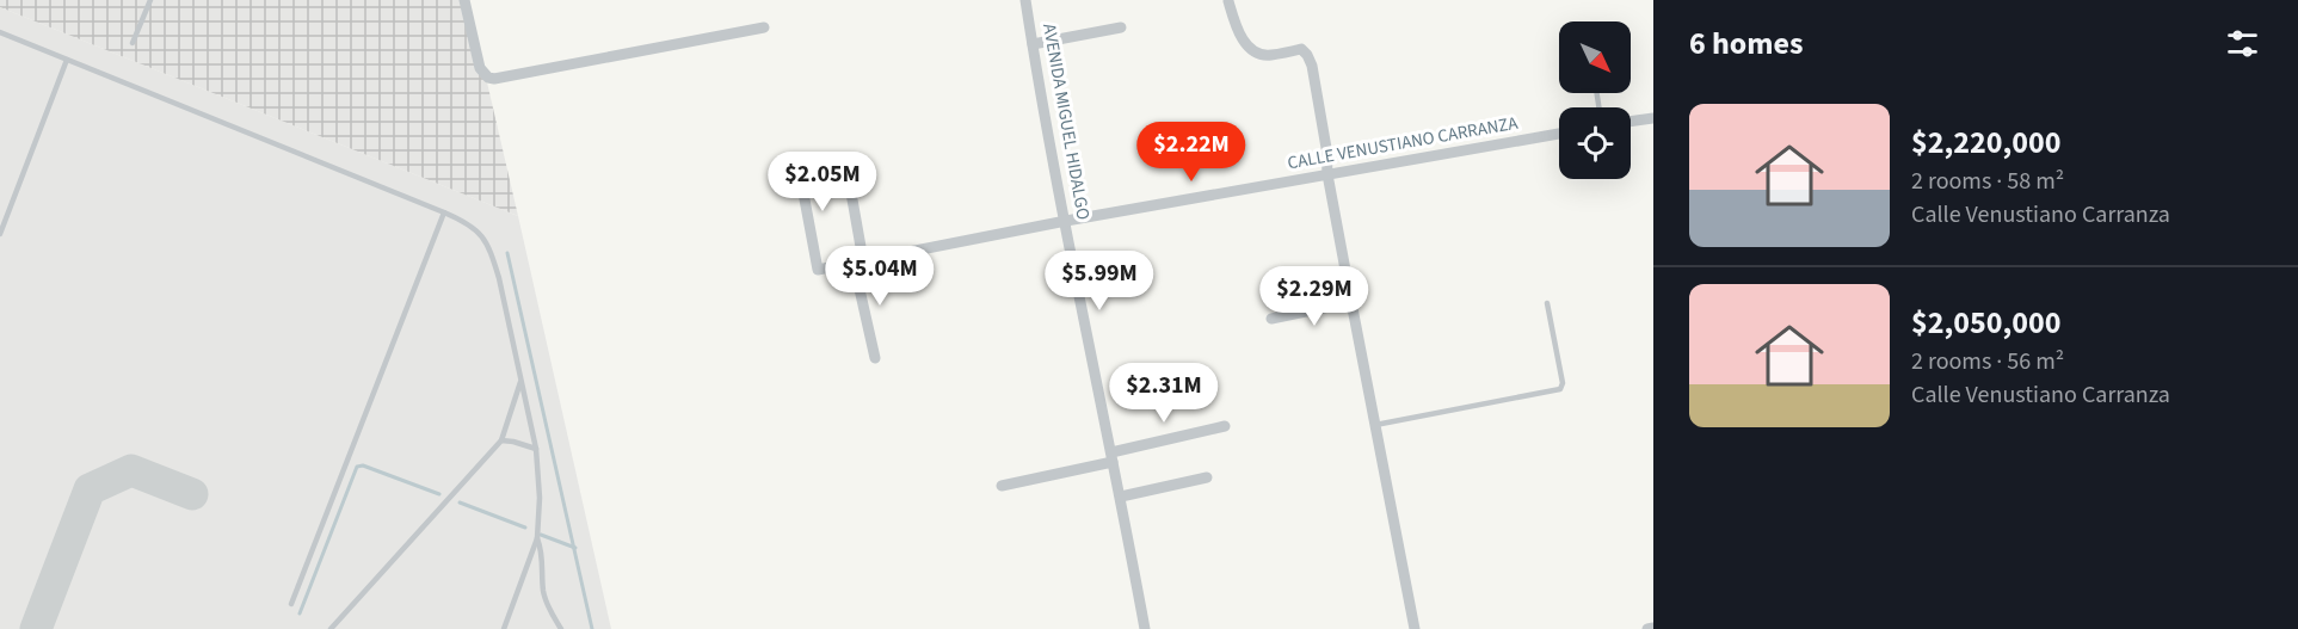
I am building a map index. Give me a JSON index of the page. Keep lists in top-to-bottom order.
{
  "streets": {
    "street": ["AVENIDA MIGUEL HIDALGO", "CALLE VENUSTIANO CARRANZA"]
  },
  "crossings": [
    ["AVENIDA MIGUEL HIDALGO", "CALLE VENUSTIANO CARRANZA"]
  ],
  "north": "bottom right",
  "page": {
    "heading": "6 homes",
    "list": [
      {
        "name": "$2,220,000",
        "note": "2 rooms · 58 m² · Calle Venustiano Carranza"
      },
      {
        "name": "$2,050,000",
        "note": "2 rooms · 56 m² · Calle Venustiano Carranza"
      }
    ],
    "price": [
      "$2.22M",
      "$2.05M",
      "$5.04M",
      "$5.99M",
      "$2.29M",
      "$2.31M"
    ]
  }
}
